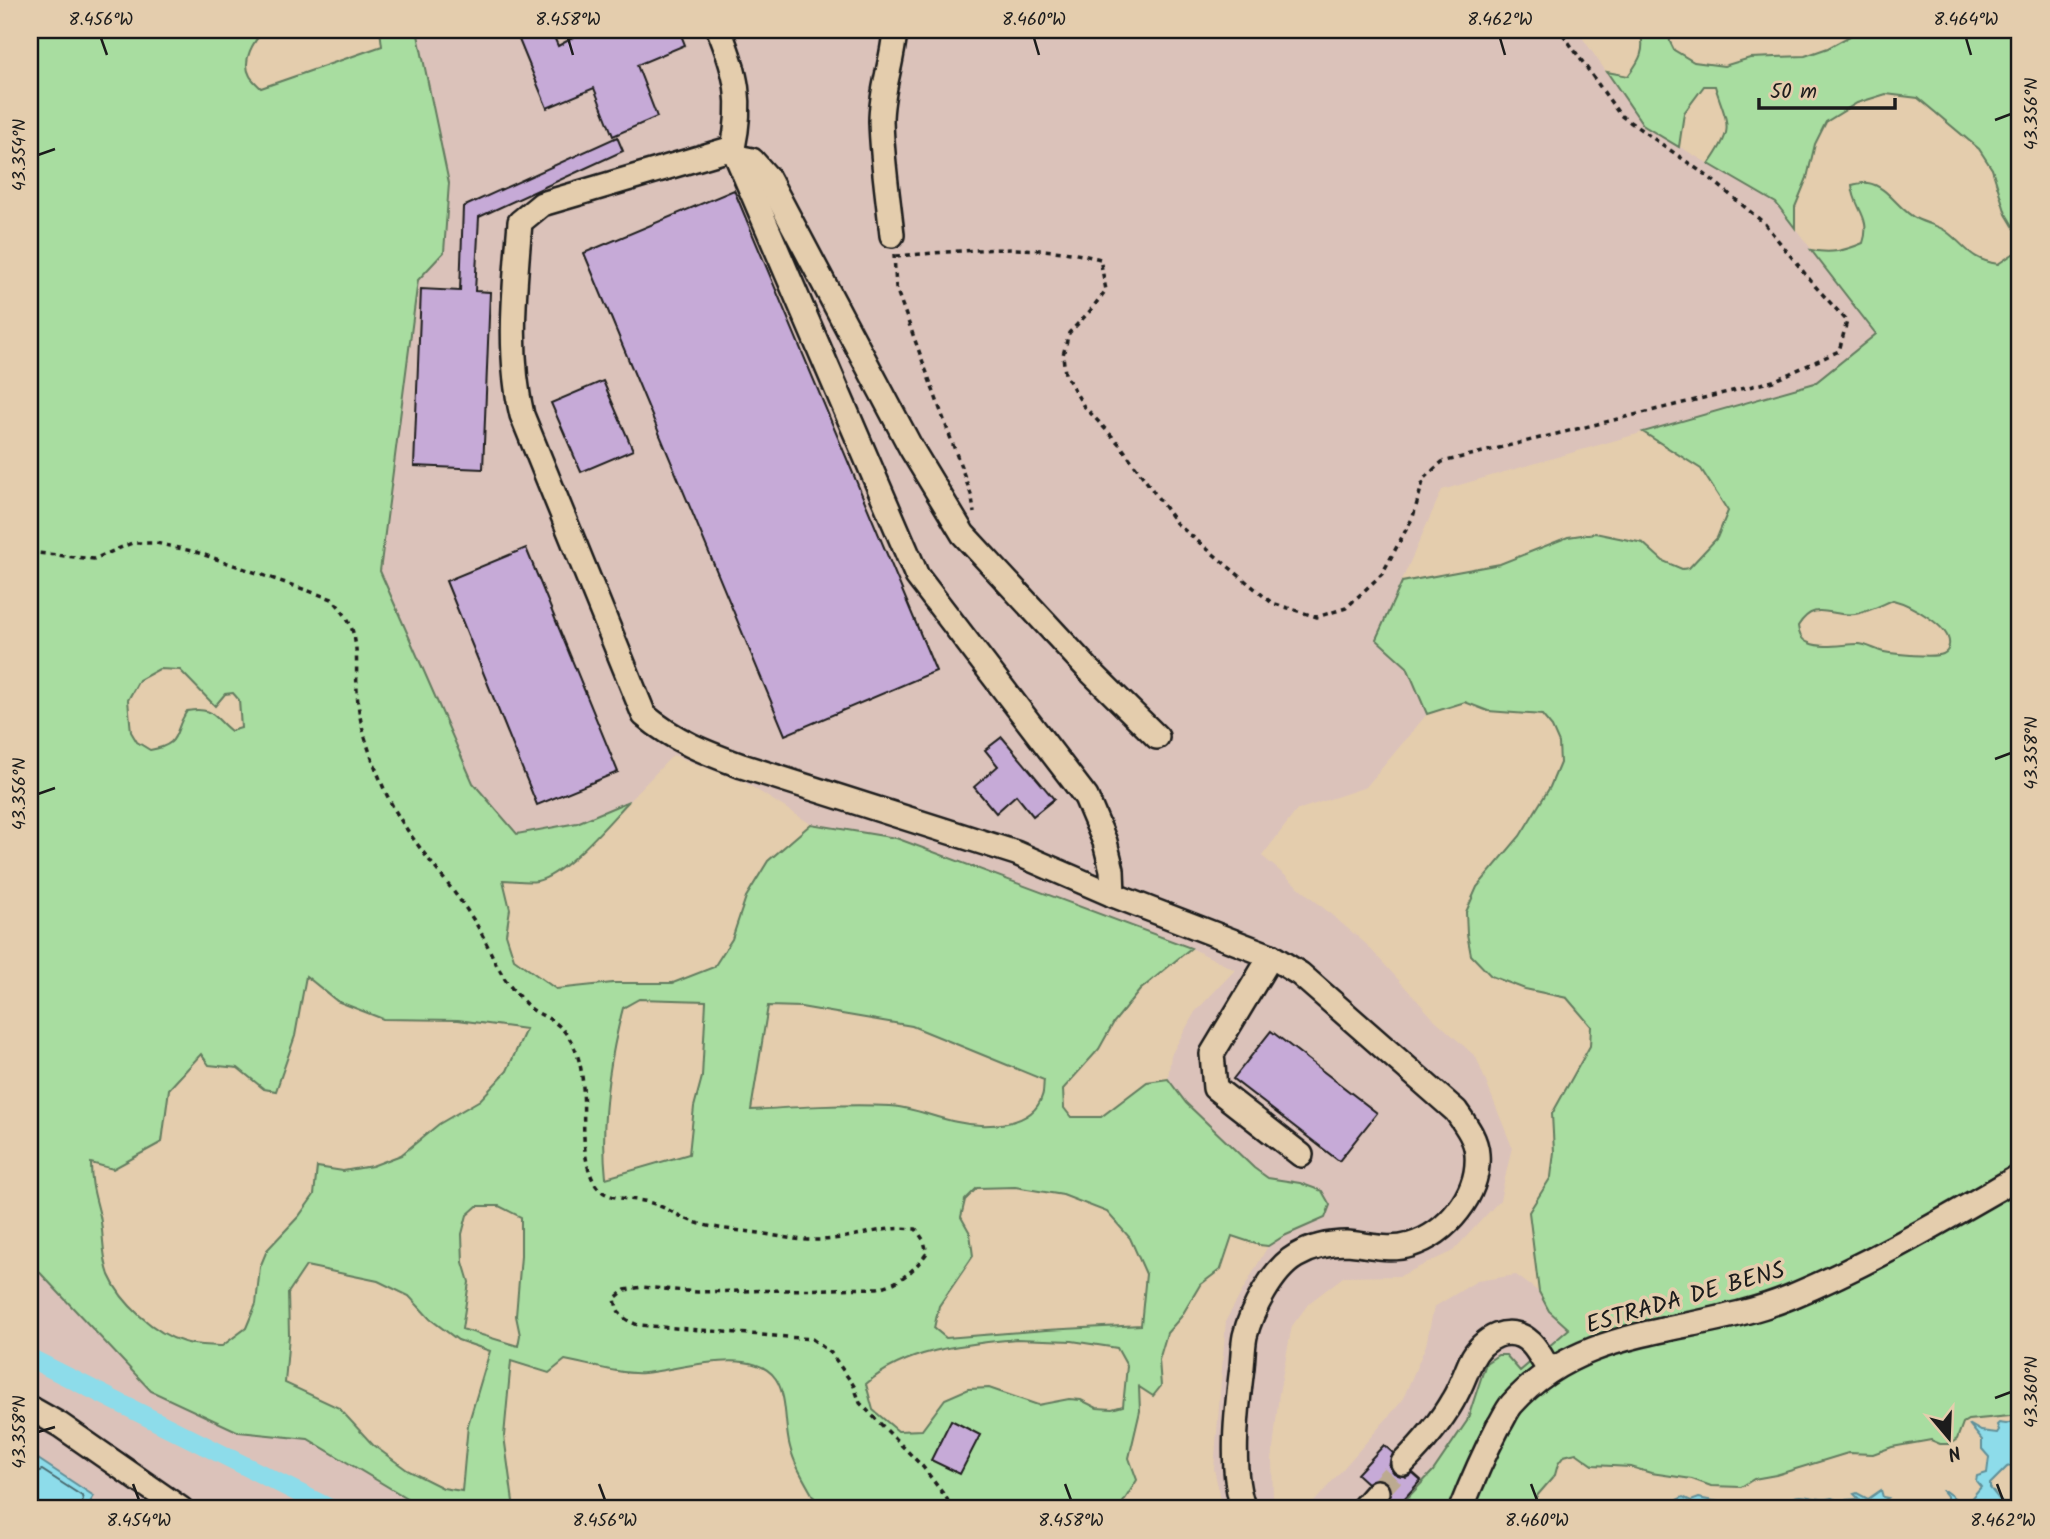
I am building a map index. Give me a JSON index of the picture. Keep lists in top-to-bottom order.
{
  "streets": {
    "street": ["ESTRADA DE BENS"]
  },
  "scale_bar": "50 m",
  "north": "bottom",
  "coordinates": [
    "8.456°W",
    "8.458°W",
    "8.460°W",
    "8.462°W",
    "8.464°W",
    "43.356°N",
    "43.354°N",
    "43.358°N",
    "43.360°N",
    "8.454°W"
  ]
}
